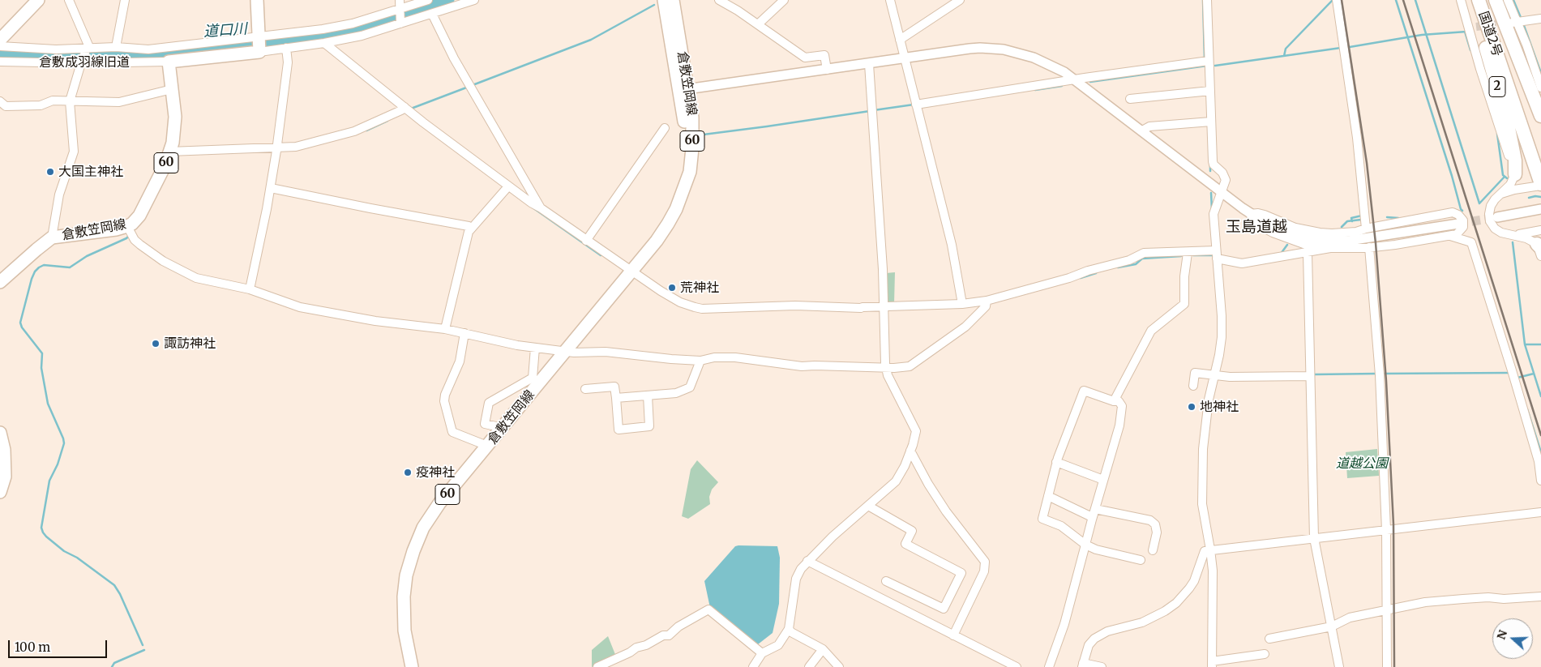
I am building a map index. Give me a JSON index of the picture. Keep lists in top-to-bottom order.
{
  "streets": {
    "highway": ["国道2号", "2"],
    "main road": ["倉敷笠岡線", "60"],
    "street": ["倉敷成羽線旧道"]
  },
  "crossings": [
    ["倉敷成羽線旧道", "倉敷笠岡線"]
  ],
  "districts": ["玉島道越"],
  "water": ["道口川"],
  "parks": ["道越公園"],
  "places": [
    "大国主神社",
    "荒神社",
    "諏訪神社",
    "地神社",
    "疫神社"
  ],
  "scale_bar": "100 m",
  "north": "left"
}
